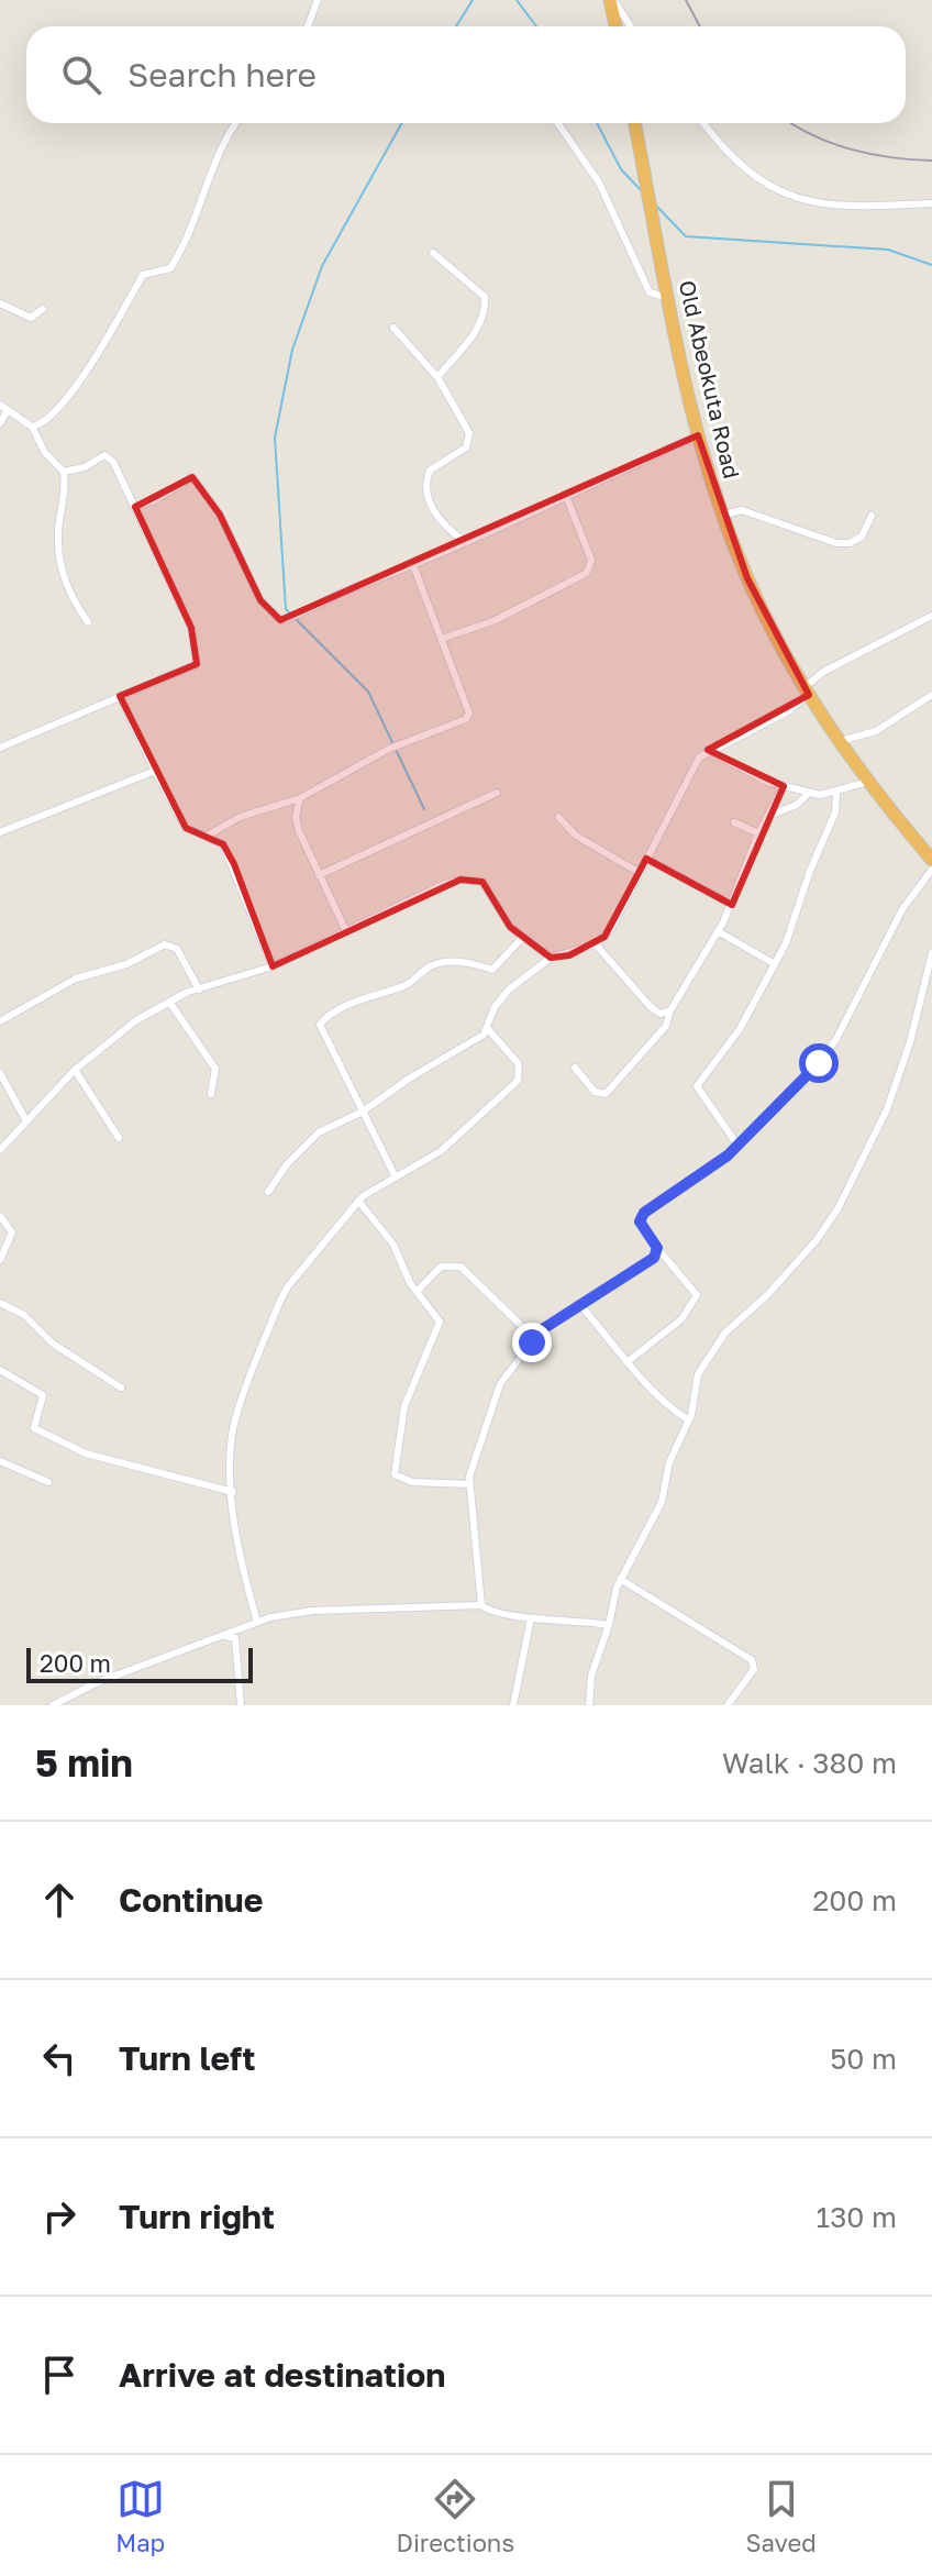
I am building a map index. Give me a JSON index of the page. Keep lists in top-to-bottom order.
{
  "streets": {
    "highway": ["Old Abeokuta Road"]
  },
  "scale_bar": "200 m",
  "page": {
    "search": "Search here",
    "scale": "200 m",
    "heading": ["5 min", "Walk · 380 m"],
    "list": [
      ["Continue", "200 m"],
      ["Turn left", "50 m"],
      ["Turn right", "130 m"],
      "Arrive at destination"
    ],
    "nav": ["Map", "Directions", "Saved"]
  }
}
